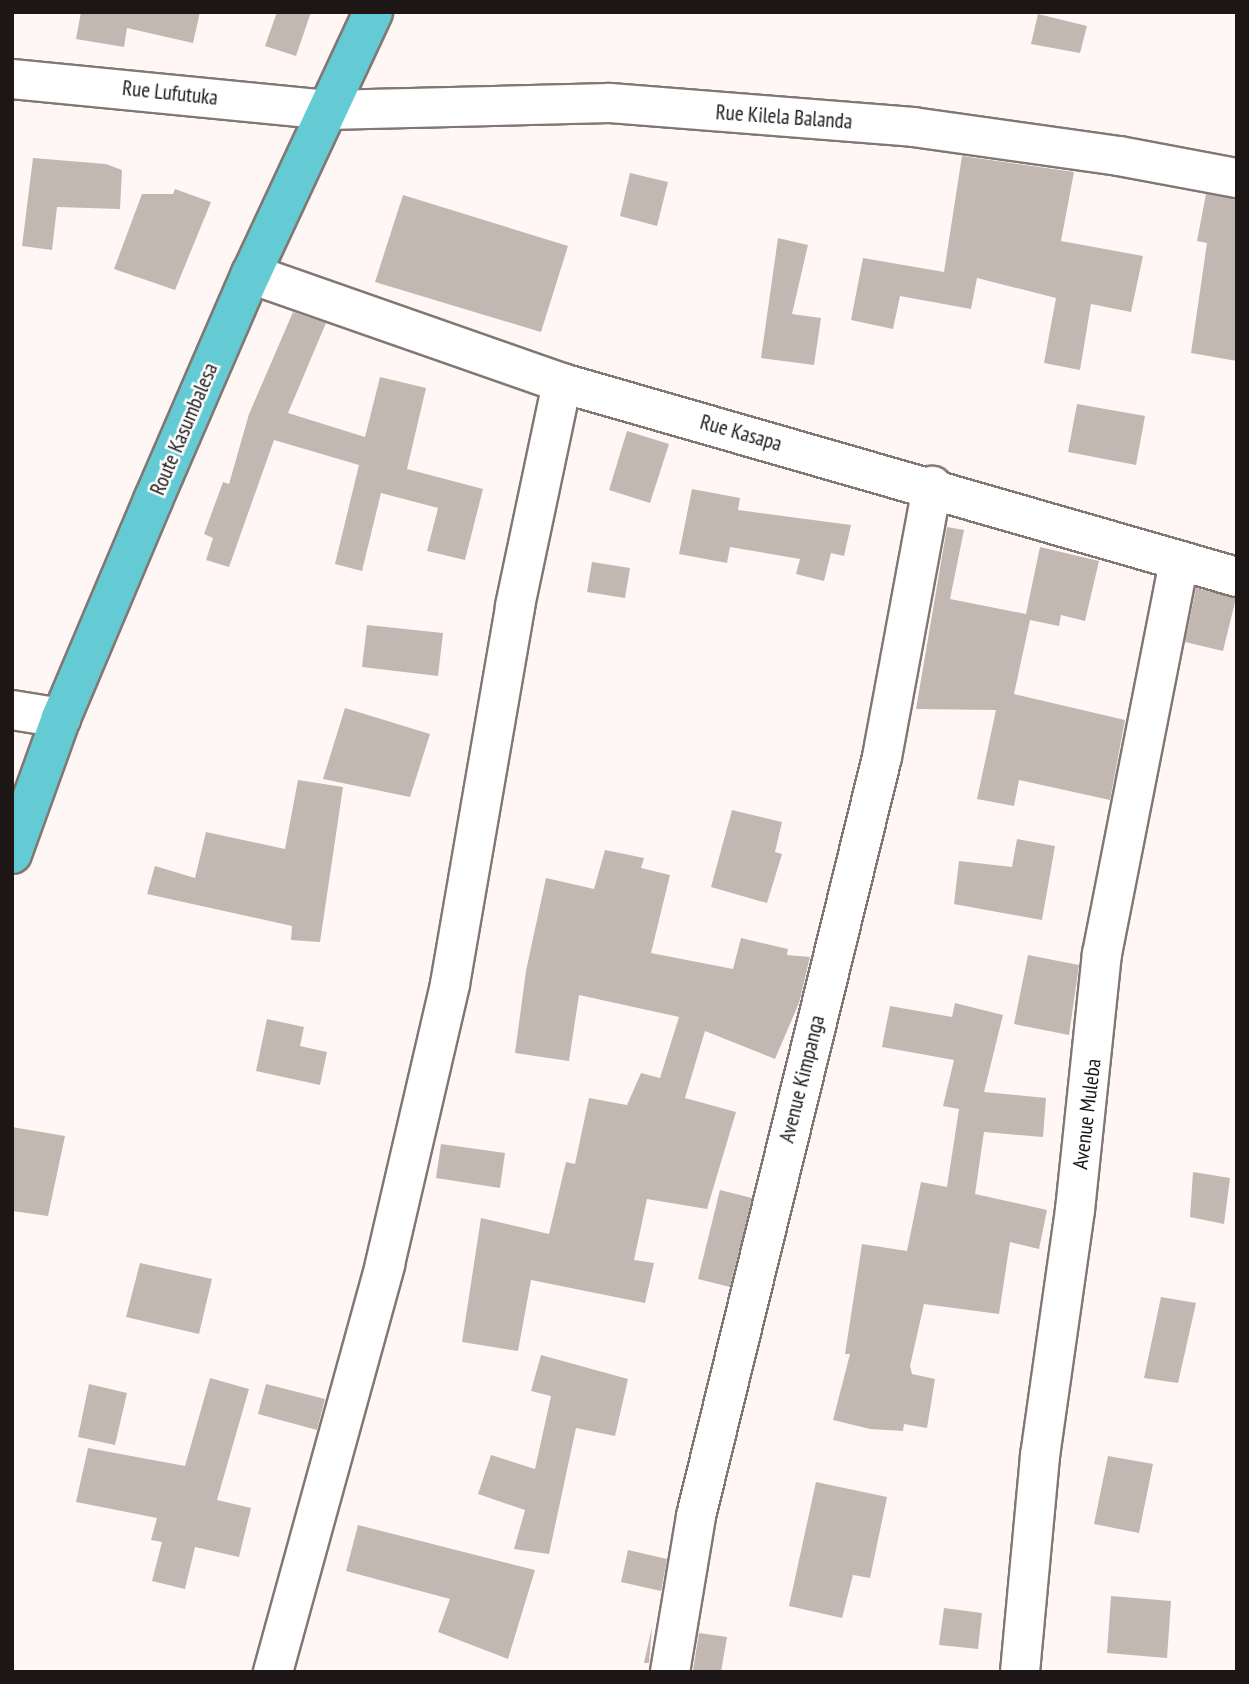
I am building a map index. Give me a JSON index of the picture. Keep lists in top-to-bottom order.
{
  "streets": {
    "highway": ["Route Kasumbalesa"],
    "street": [
      "Rue Lufutuka",
      "Rue Kilela Balanda",
      "Rue Kasapa",
      "Avenue Kimpanga",
      "Avenue Muleba"
    ]
  },
  "crossings": [
    ["Rue Lufutuka", "Rue Kilela Balanda"],
    ["Rue Lufutuka", "Route Kasumbalesa"],
    ["Rue Kilela Balanda", "Route Kasumbalesa"],
    ["Route Kasumbalesa", "Rue Kasapa"],
    ["Rue Kasapa", "Avenue Kimpanga"],
    ["Rue Kasapa", "Avenue Muleba"]
  ]
}
